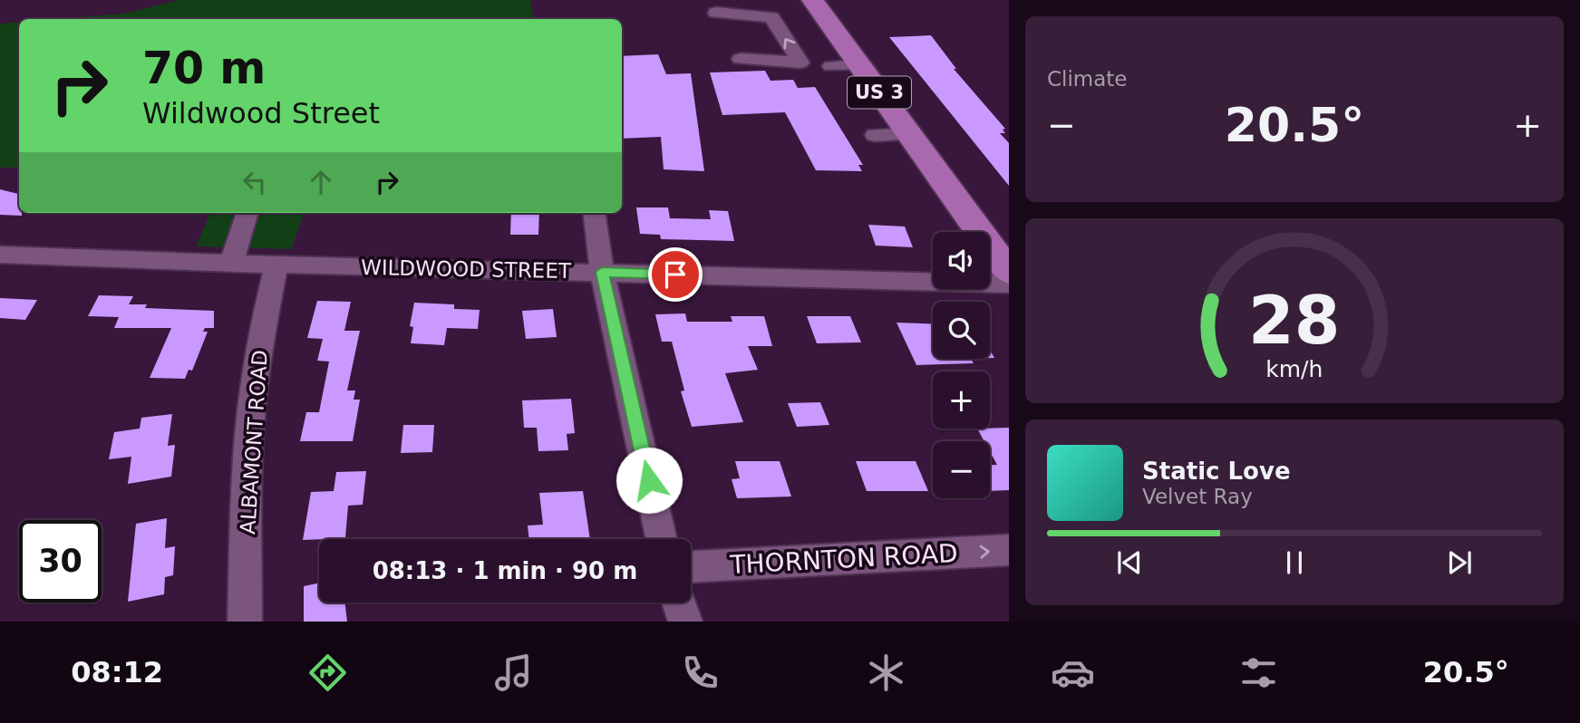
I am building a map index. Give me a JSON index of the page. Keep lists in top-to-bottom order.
{
  "streets": {
    "highway": ["US 3"],
    "street": ["WILDWOOD STREET", "ALBAMONT ROAD", "THORNTON ROAD"]
  },
  "crossings": [
    ["WILDWOOD STREET", "ALBAMONT ROAD"]
  ],
  "one_way": ["THORNTON ROAD"],
  "page": {
    "tile": "Climate",
    "turn": ["70 m", "Wildwood Street"],
    "heat": ["−", "20.5°", "+"],
    "map_buttons": ["+", "−"],
    "song": ["Static Love", "Velvet Ray"],
    "limit": "30",
    "trip": "08:13 · 1 min · 90 m",
    "tabs": ["08:12", "20.5°"],
    "gauge": ["28", "km/h"]
  }
}
